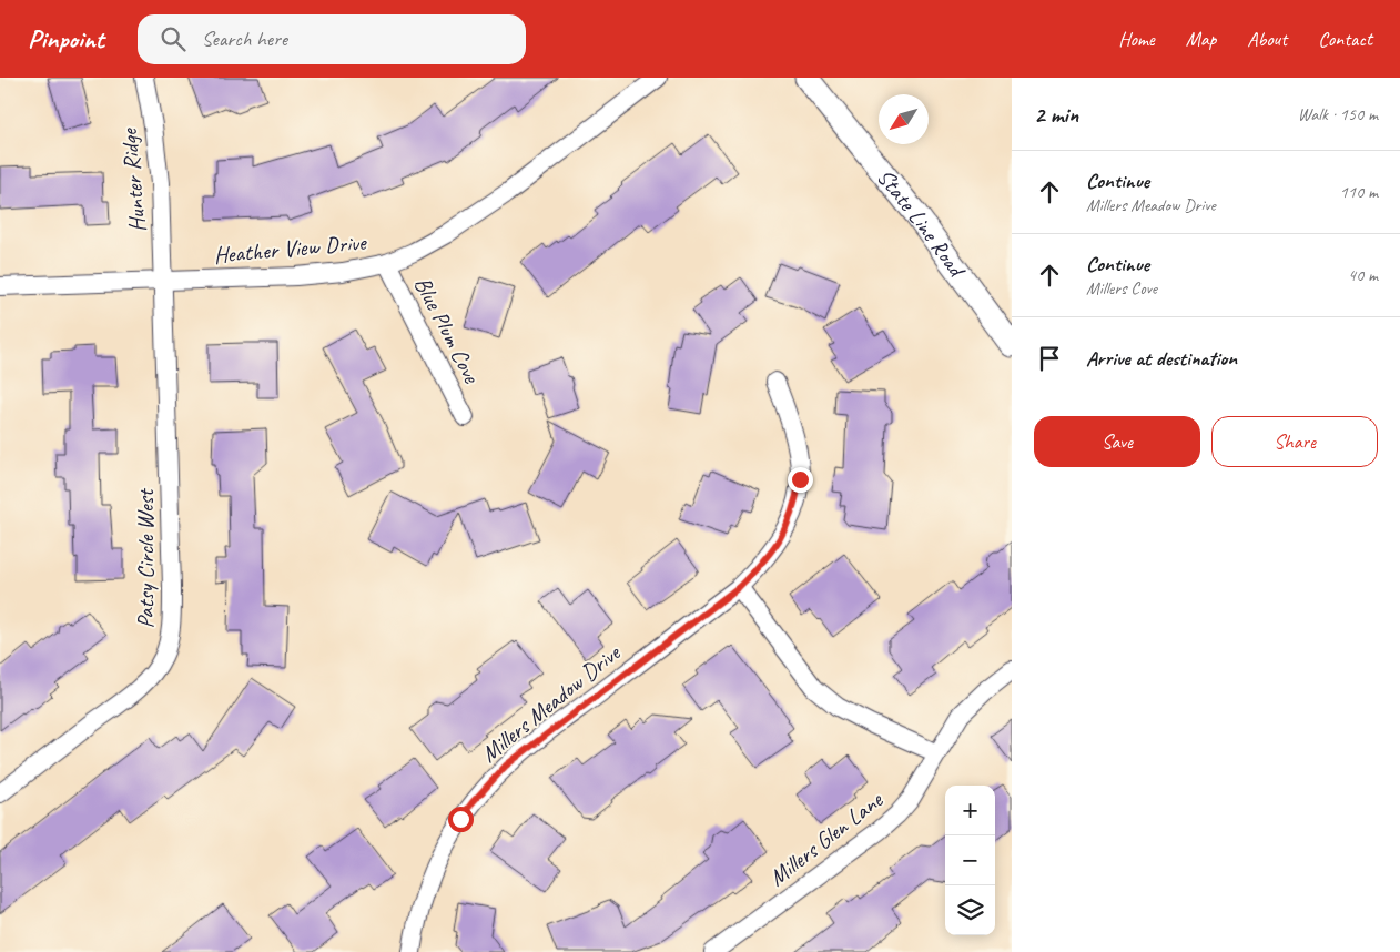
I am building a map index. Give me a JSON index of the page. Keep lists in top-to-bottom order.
{
  "streets": {
    "street": [
      "Hunter Ridge",
      "State Line Road",
      "Heather View Drive",
      "Blue Plum Cove",
      "Patsy Circle West",
      "Millers Meadow Drive",
      "Millers Glen Lane"
    ]
  },
  "crossings": [
    ["Hunter Ridge", "Heather View Drive"],
    ["Hunter Ridge", "Patsy Circle West"],
    ["Heather View Drive", "Blue Plum Cove"],
    ["Heather View Drive", "Patsy Circle West"]
  ],
  "north": "bottom left",
  "page": {
    "header": "Pinpoint",
    "search": "Search here",
    "nav": [
      "Home",
      "Map",
      "About",
      "Contact"
    ],
    "heading": ["2 min", "Walk · 150 m"],
    "list": [
      ["Continue", "Millers Meadow Drive", "110 m"],
      ["Continue", "Millers Cove", "40 m"],
      "Arrive at destination"
    ],
    "buttons": ["Save", "Share"],
    "map_buttons": ["+", "−"]
  }
}
